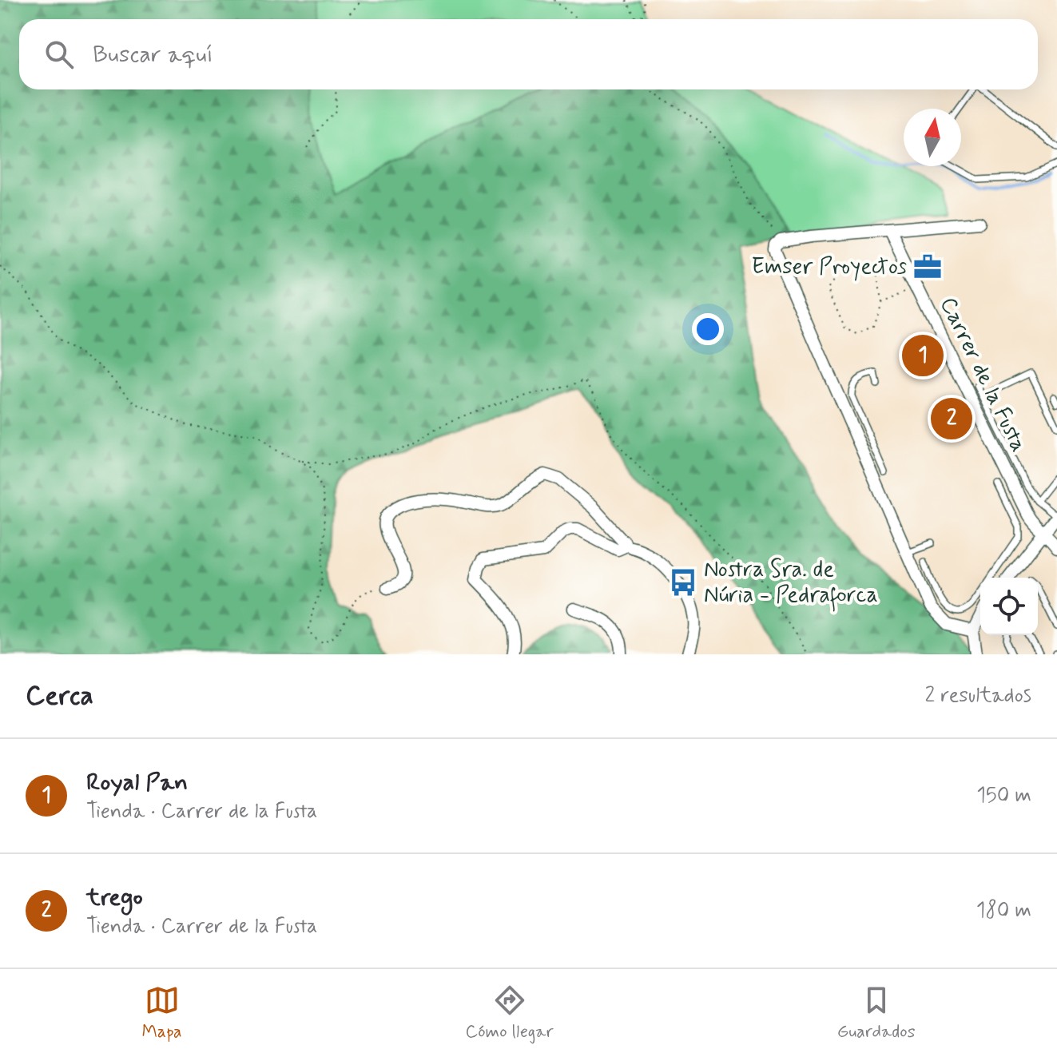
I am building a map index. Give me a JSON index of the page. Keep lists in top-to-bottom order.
{
  "streets": {
    "street": ["Carrer de la Fusta"]
  },
  "places": {
    "office": ["Emser Proyectos"],
    "bus stop": ["Nostra Sra. de Núria - Pedraforca"]
  },
  "north": "top",
  "page": {
    "search": "Buscar aquí",
    "pins": ["1", "2"],
    "heading": ["Cerca", "2 resultados"],
    "list": [
      {
        "mark": "1",
        "name": "Royal Pan",
        "note": "Tienda · Carrer de la Fusta",
        "value": "150 m"
      },
      {
        "mark": "2",
        "name": "trego",
        "note": "Tienda · Carrer de la Fusta",
        "value": "180 m"
      }
    ],
    "nav": ["Mapa", "Cómo llegar", "Guardados"]
  }
}
